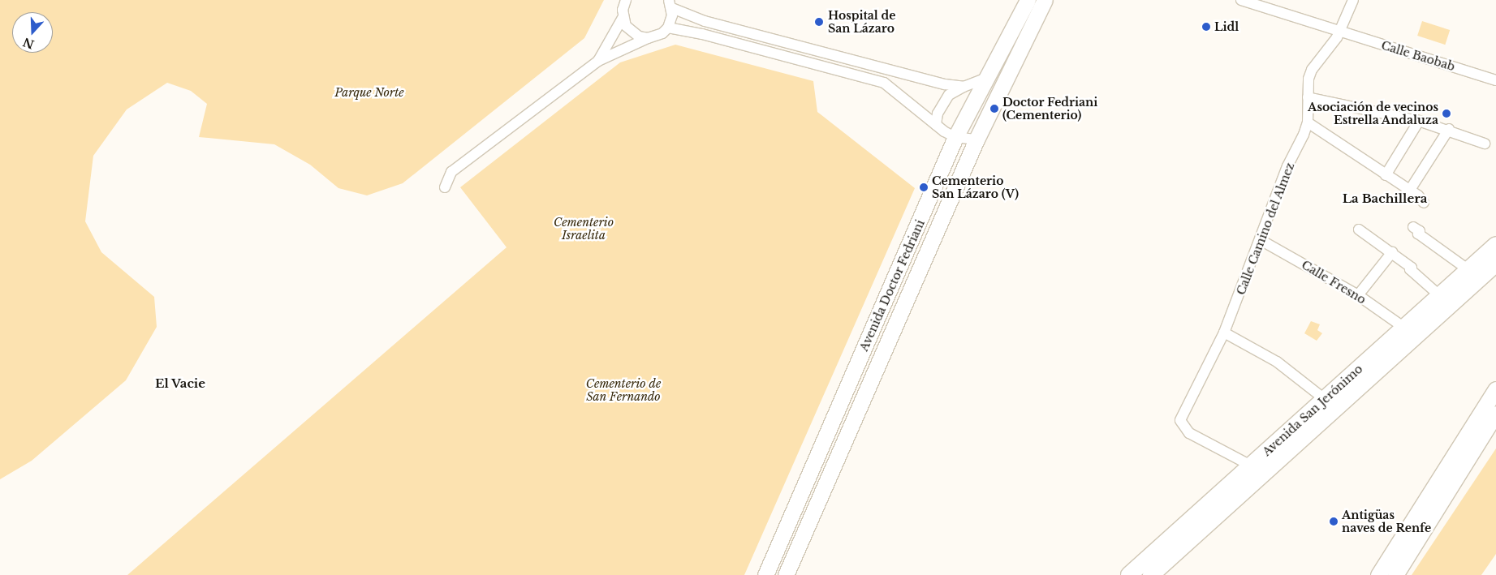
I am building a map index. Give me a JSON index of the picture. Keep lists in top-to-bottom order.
{
  "streets": {
    "main road": ["Avenida Doctor Fedriani", "Avenida San Jerónimo"],
    "street": ["Calle Baobab", "Calle Camino del Almez", "Calle Fresno"]
  },
  "crossings": [
    ["Calle Baobab", "Calle Camino del Almez"],
    ["Calle Camino del Almez", "Calle Fresno"],
    ["Calle Camino del Almez", "Avenida San Jerónimo"],
    ["Calle Fresno", "Avenida San Jerónimo"]
  ],
  "districts": ["La Bachillera", "El Vacie"],
  "parks": ["Parque Norte", "Cementerio Israelita", "Cementerio de San Fernando"],
  "places": [
    "Hospital de San Lázaro",
    "Lidl",
    "Doctor Fedriani (Cementerio)",
    "Asociación de vecinos Estrella Andaluza",
    "Cementerio San Lázaro (V)",
    "Antigüas naves de Renfe"
  ],
  "north": "bottom"
}
